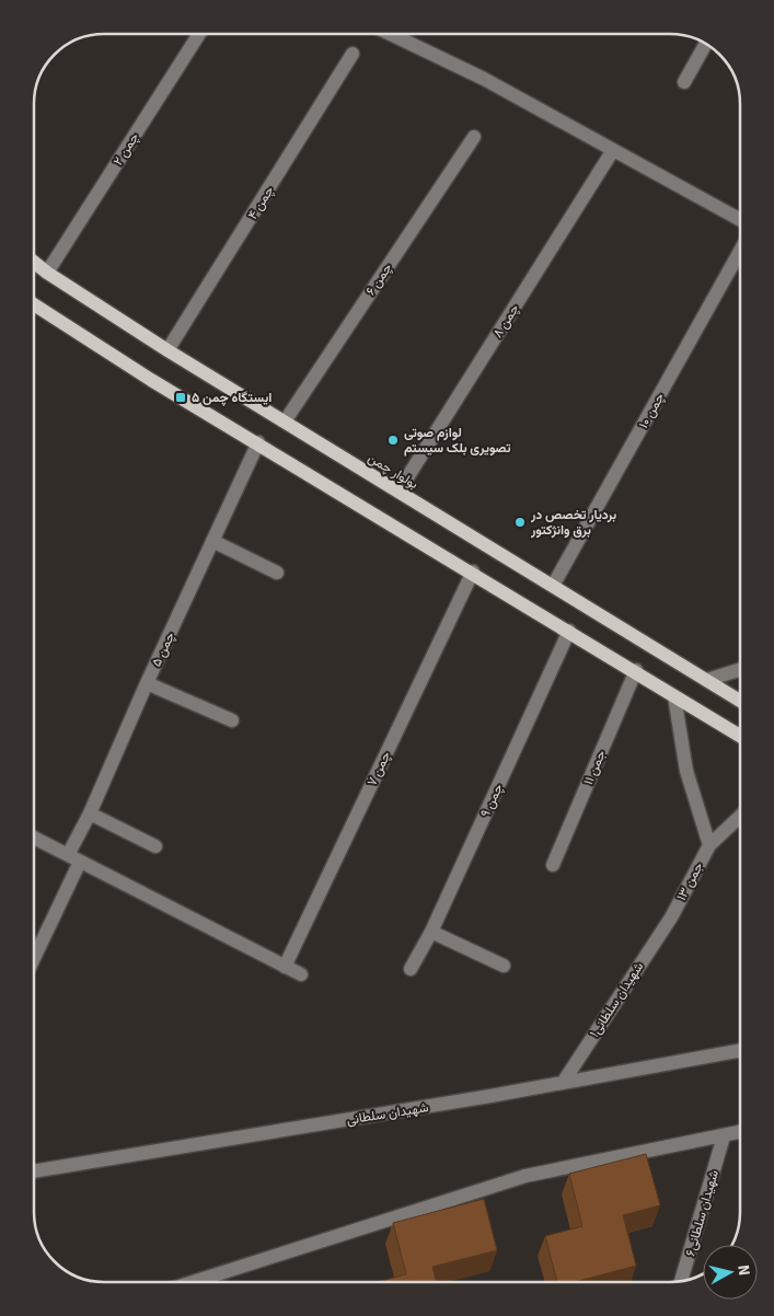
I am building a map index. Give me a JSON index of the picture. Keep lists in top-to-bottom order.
{
  "streets": {
    "main road": ["بولوار چمن"],
    "street": [
      "چمن ۲",
      "چمن ۴",
      "چمن ۶",
      "چمن ۸",
      "چمن ۱۰",
      "چمن ۵",
      "جمن ۱۱",
      "چمن ۷",
      "چمن ۹",
      "جمن ۱۳",
      "شهیدان سلطانی۱",
      "شهیدان سلطانی",
      "شهیدان سلطانی۶"
    ]
  },
  "crossings": [
    ["چمن ۲", "بولوار چمن"],
    ["چمن ۴", "بولوار چمن"],
    ["چمن ۶", "بولوار چمن"],
    ["چمن ۸", "بولوار چمن"],
    ["چمن ۱۰", "بولوار چمن"],
    ["جمن ۱۳", "شهیدان سلطانی۱"],
    ["شهیدان سلطانی۱", "شهیدان سلطانی"]
  ],
  "places": {
    "transit": ["ایستگاه چمن ۵"],
    "other": ["لوازم صوتی تصویری بلک سیستم", "بردیار تخصص در برق وانژکتور"]
  },
  "north": "right"
}
